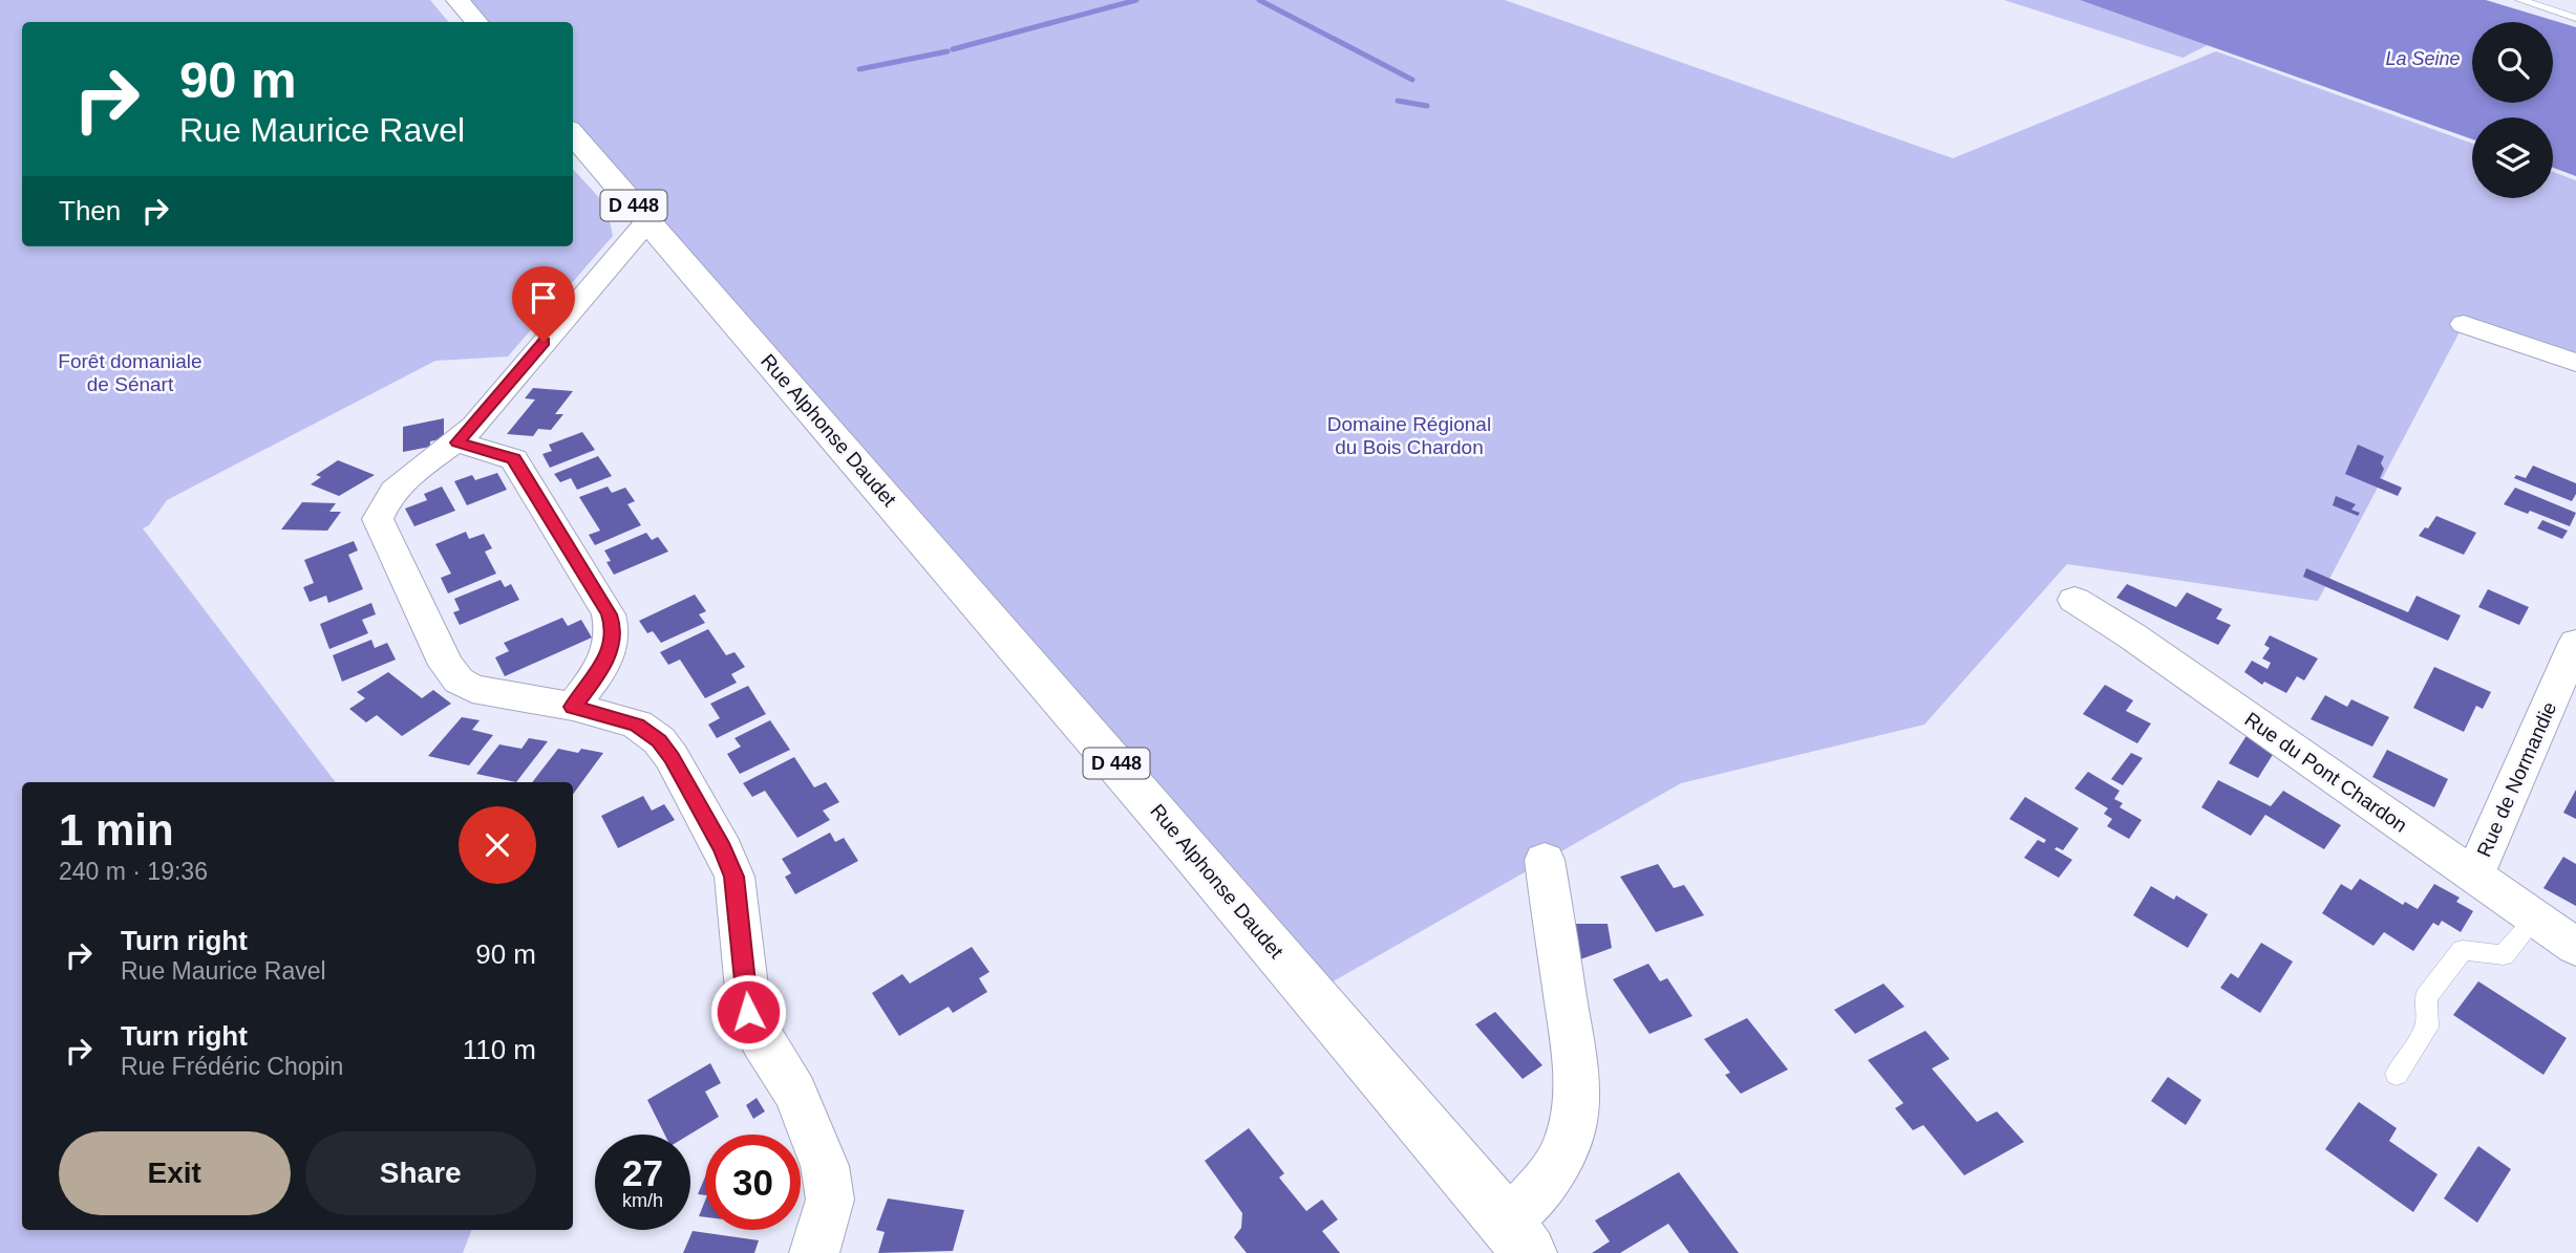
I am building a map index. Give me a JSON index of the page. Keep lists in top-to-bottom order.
{
  "streets": {
    "main road": ["D 448", "Rue Alphonse Daudet"],
    "street": ["Rue du Pont Chardon", "Rue de Normandie"]
  },
  "crossings": [
    ["D 448", "Rue Alphonse Daudet"],
    ["Rue du Pont Chardon", "Rue de Normandie"]
  ],
  "water": ["La Seine"],
  "parks": ["Forêt domaniale de Sénart", "Domaine Régional du Bois Chardon"],
  "page": {
    "turn": ["90 m", "Rue Maurice Ravel"],
    "then": "Then",
    "heading": ["1 min", "240 m · 19:36"],
    "list": [
      {
        "name": "Turn right",
        "note": "Rue Maurice Ravel",
        "value": "90 m"
      },
      {
        "name": "Turn right",
        "note": "Rue Frédéric Chopin",
        "value": "110 m"
      }
    ],
    "buttons": ["Exit", "Share"],
    "speed": "27 km/h",
    "limit": "30"
  }
}
